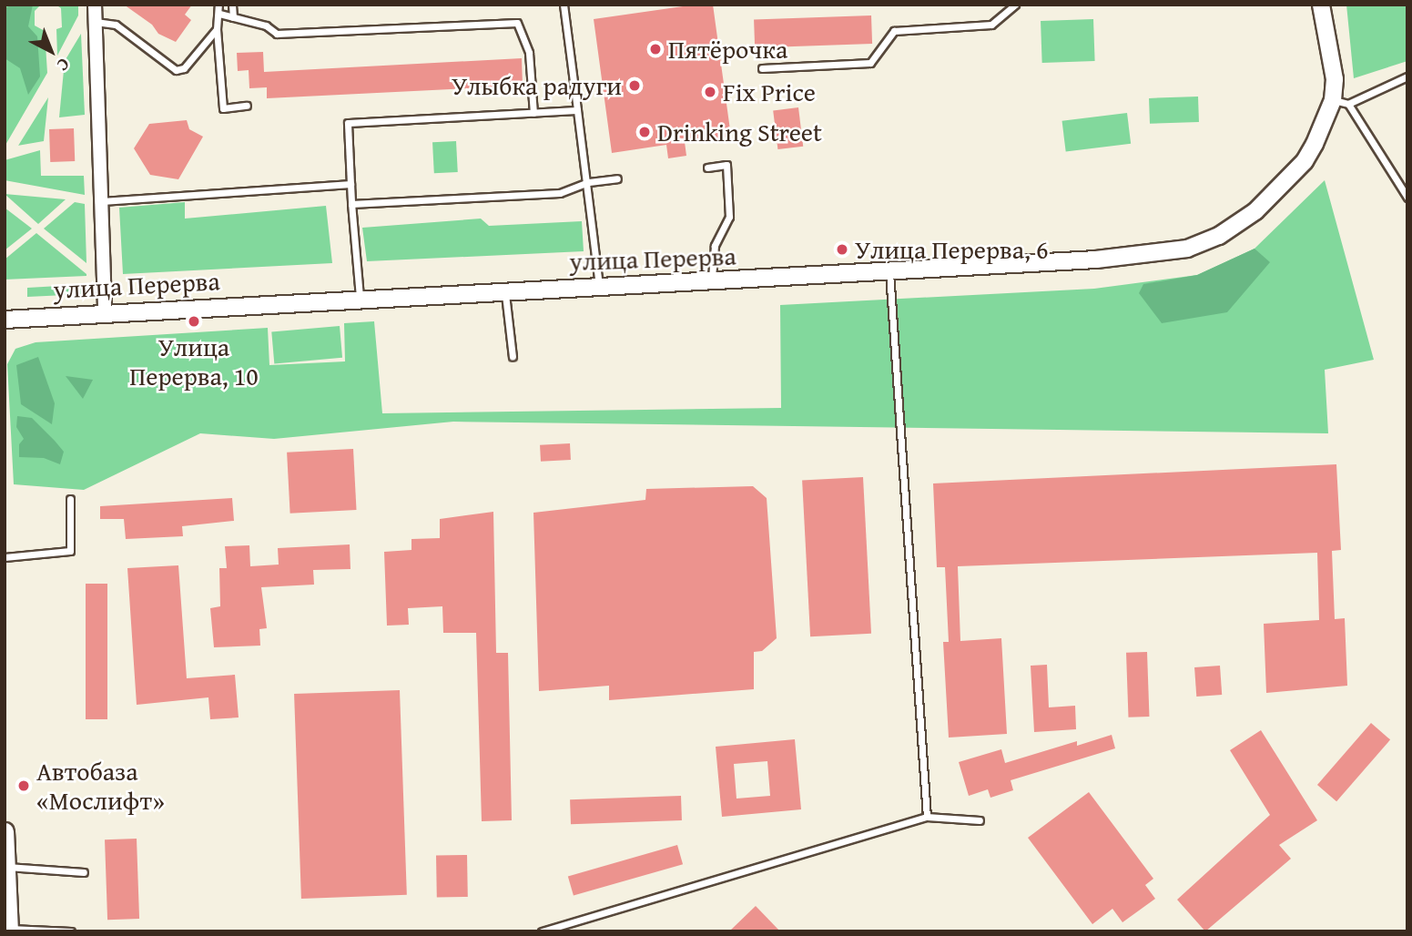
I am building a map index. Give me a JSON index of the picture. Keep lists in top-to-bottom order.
{
  "streets": {
    "street": ["улица Перерва"]
  },
  "places": [
    "Пятёрочка",
    "Улыбка радуги",
    "Fix Price",
    "Drinking Street",
    "Улица Перерва, 6",
    "Улица Перерва, 10",
    "Автобаза «Мослифт»"
  ],
  "north": "bottom right"
}
